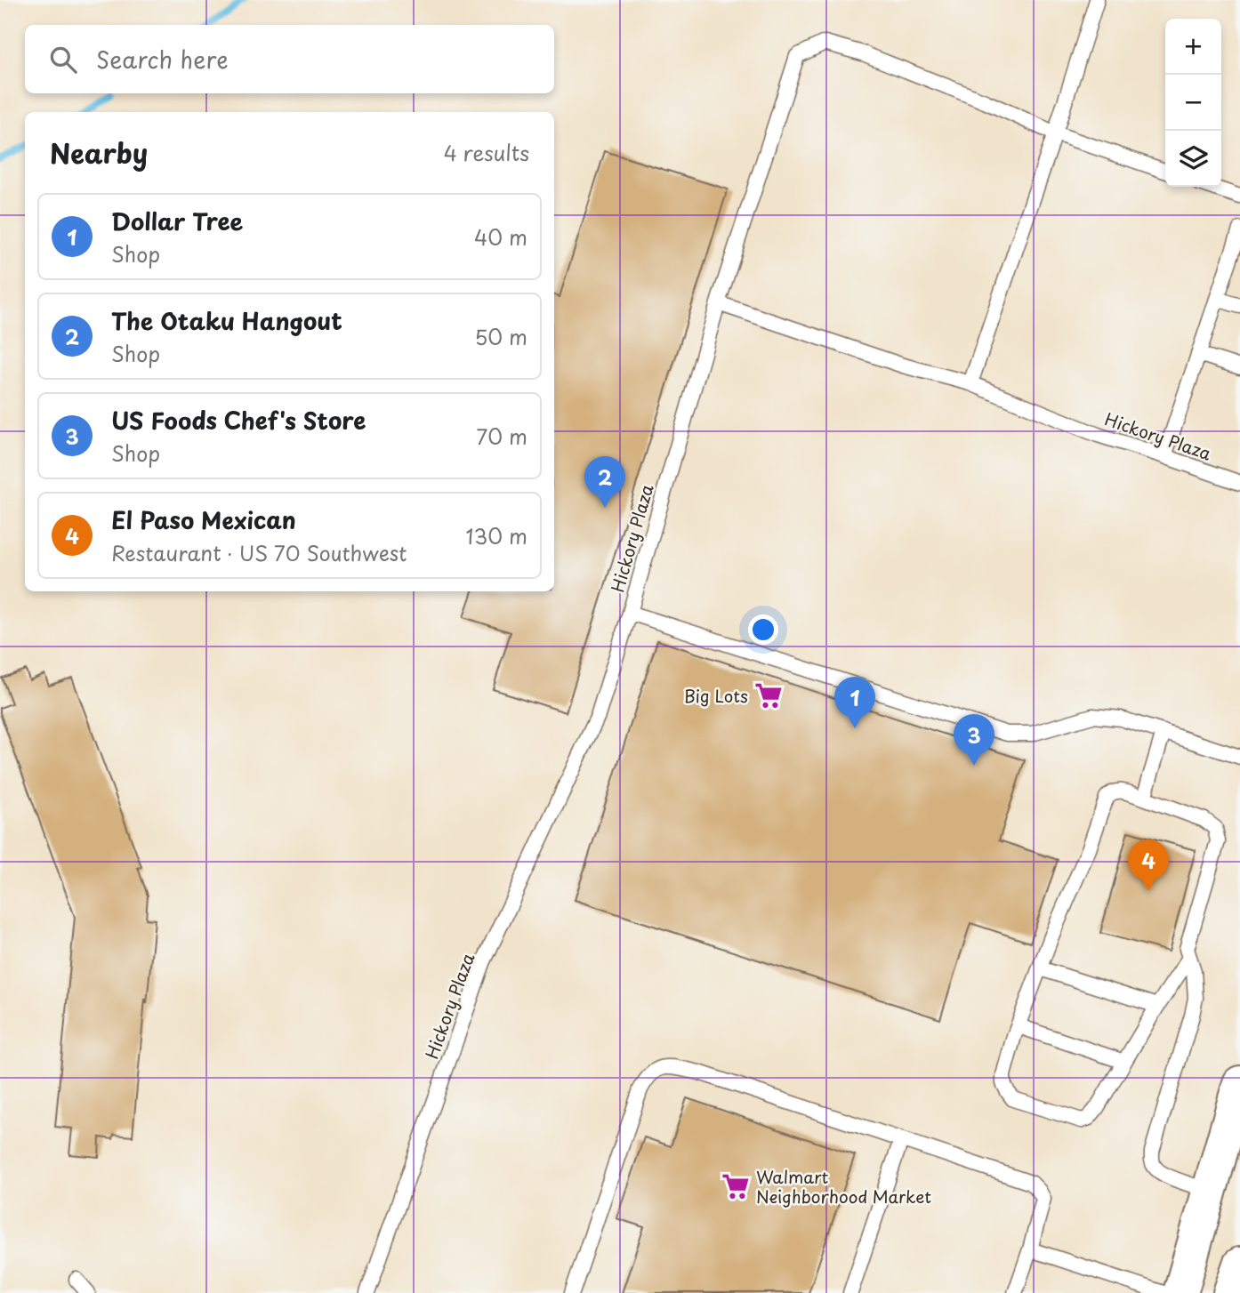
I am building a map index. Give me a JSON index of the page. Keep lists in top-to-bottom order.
{
  "streets": {
    "lane": ["Hickory Plaza"]
  },
  "places": {
    "supermarket": ["Big Lots", "Walmart Neighborhood Market"]
  },
  "page": {
    "map_buttons": ["+", "−"],
    "search": "Search here",
    "heading": ["Nearby", "4 results"],
    "list": [
      {
        "mark": "1",
        "name": "Dollar Tree",
        "note": "Shop",
        "value": "40 m"
      },
      {
        "mark": "2",
        "name": "The Otaku Hangout",
        "note": "Shop",
        "value": "50 m"
      },
      {
        "mark": "3",
        "name": "US Foods Chef's Store",
        "note": "Shop",
        "value": "70 m"
      },
      {
        "mark": "4",
        "name": "El Paso Mexican",
        "note": "Restaurant · US 70 Southwest",
        "value": "130 m"
      }
    ],
    "pins": [
      "2",
      "1",
      "3",
      "4"
    ]
  }
}
